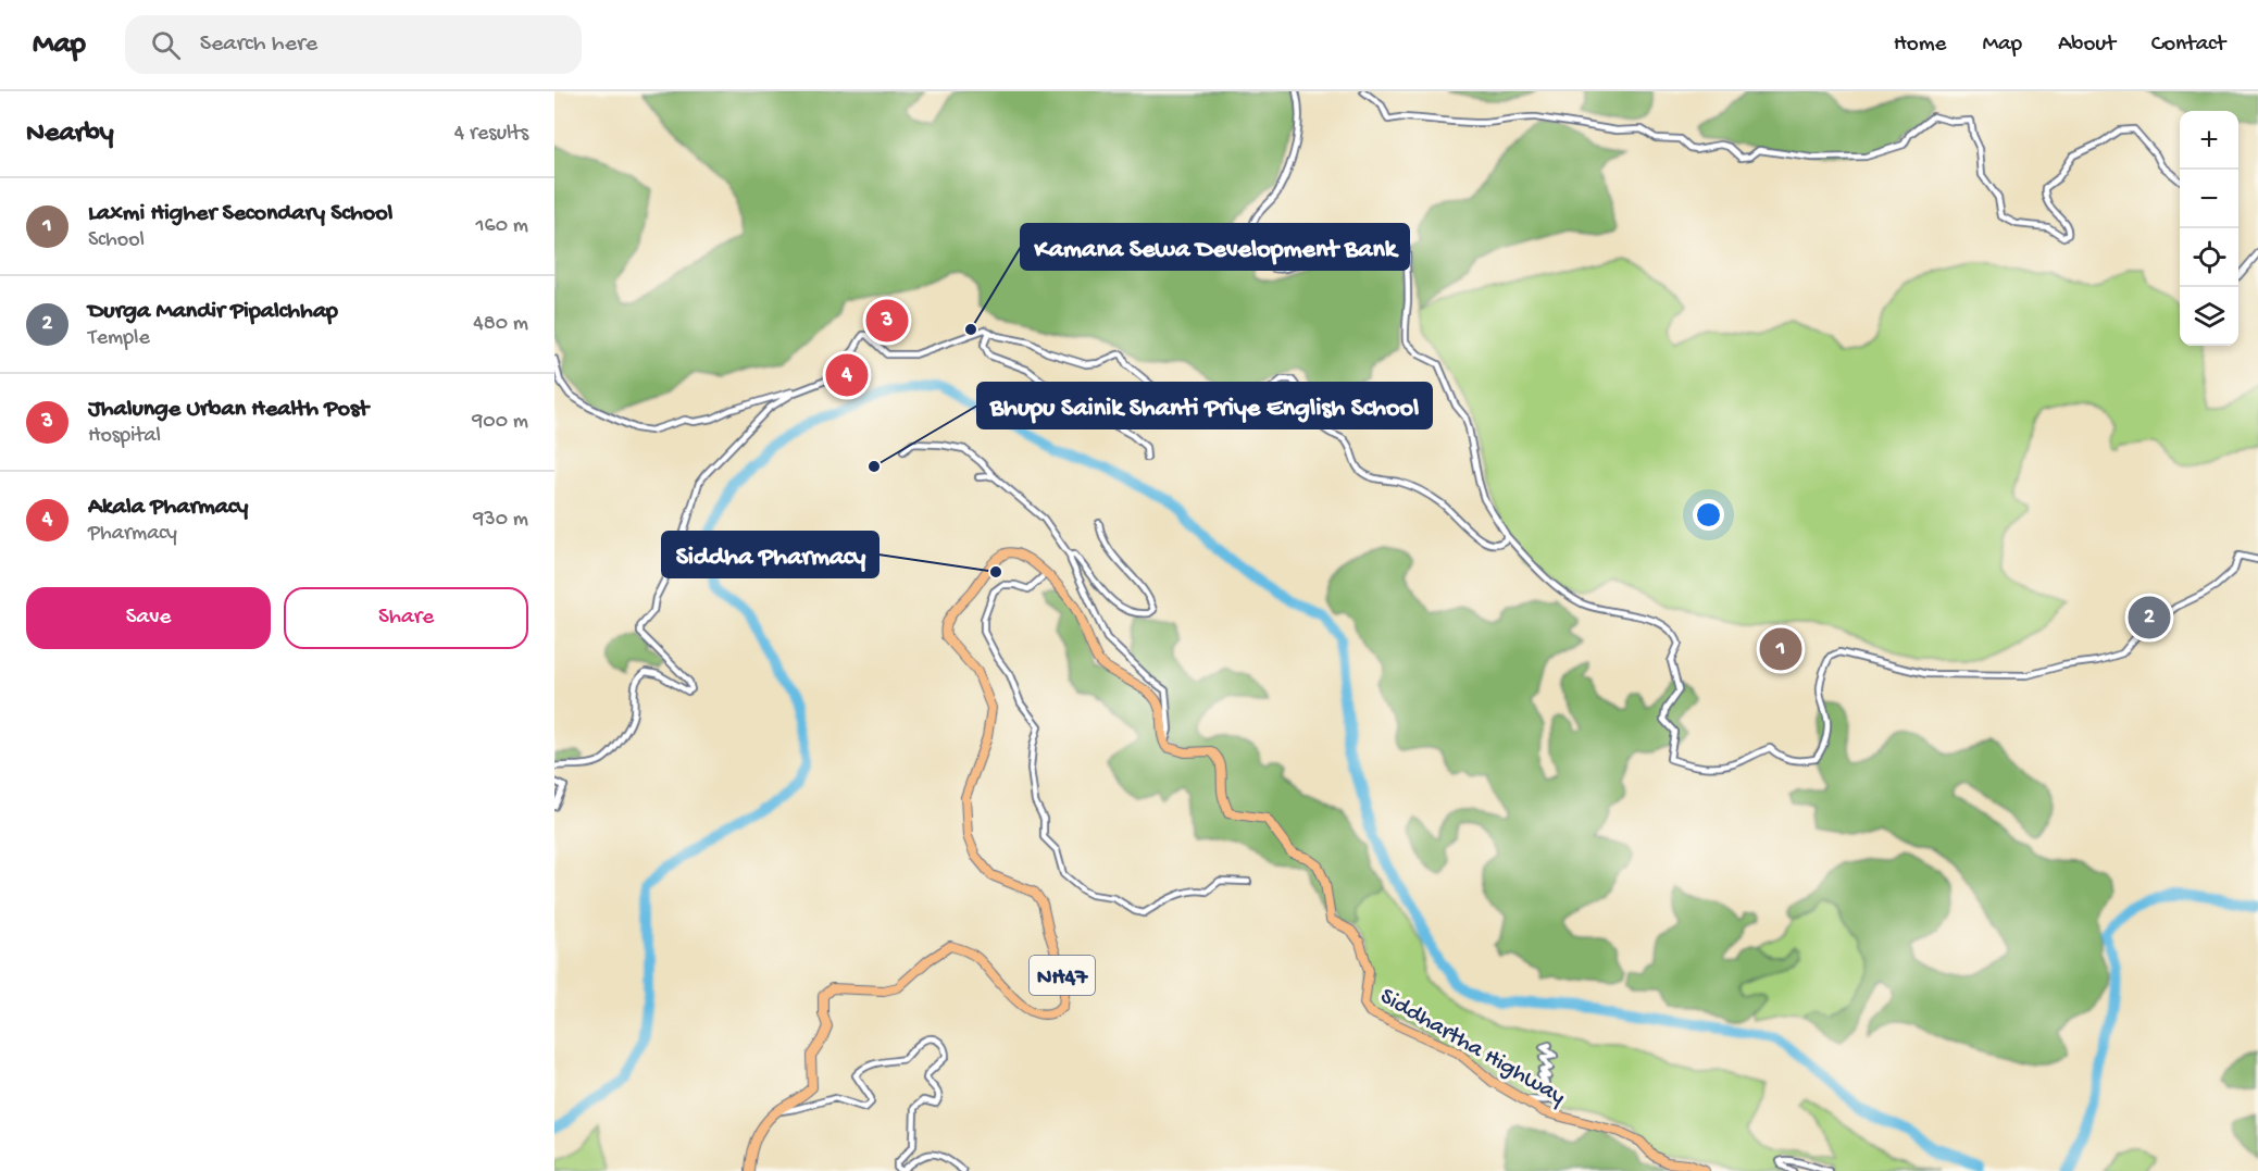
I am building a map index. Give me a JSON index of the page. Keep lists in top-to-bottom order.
{
  "streets": {
    "highway": ["NH47", "Siddhartha Highway"]
  },
  "crossings": [
    ["NH47", "Siddhartha Highway"]
  ],
  "places": ["Kamana Sewa Development Bank", "Bhupu Sainik Shanti Priye English School", "Siddha Pharmacy"],
  "page": {
    "header": "Map",
    "search": "Search here",
    "nav": [
      "Home",
      "Map",
      "About",
      "Contact"
    ],
    "heading": ["Nearby", "4 results"],
    "map_buttons": ["+", "−"],
    "list": [
      {
        "mark": "1",
        "name": "Laxmi Higher Secondary School",
        "note": "School",
        "value": "160 m"
      },
      {
        "mark": "2",
        "name": "Durga Mandir Pipalchhap",
        "note": "Temple",
        "value": "480 m"
      },
      {
        "mark": "3",
        "name": "Jhalunge Urban Health Post",
        "note": "Hospital",
        "value": "900 m"
      },
      {
        "mark": "4",
        "name": "Akala Pharmacy",
        "note": "Pharmacy",
        "value": "930 m"
      }
    ],
    "pins": [
      "3",
      "4",
      "2",
      "1"
    ],
    "buttons": ["Save", "Share"]
  }
}
